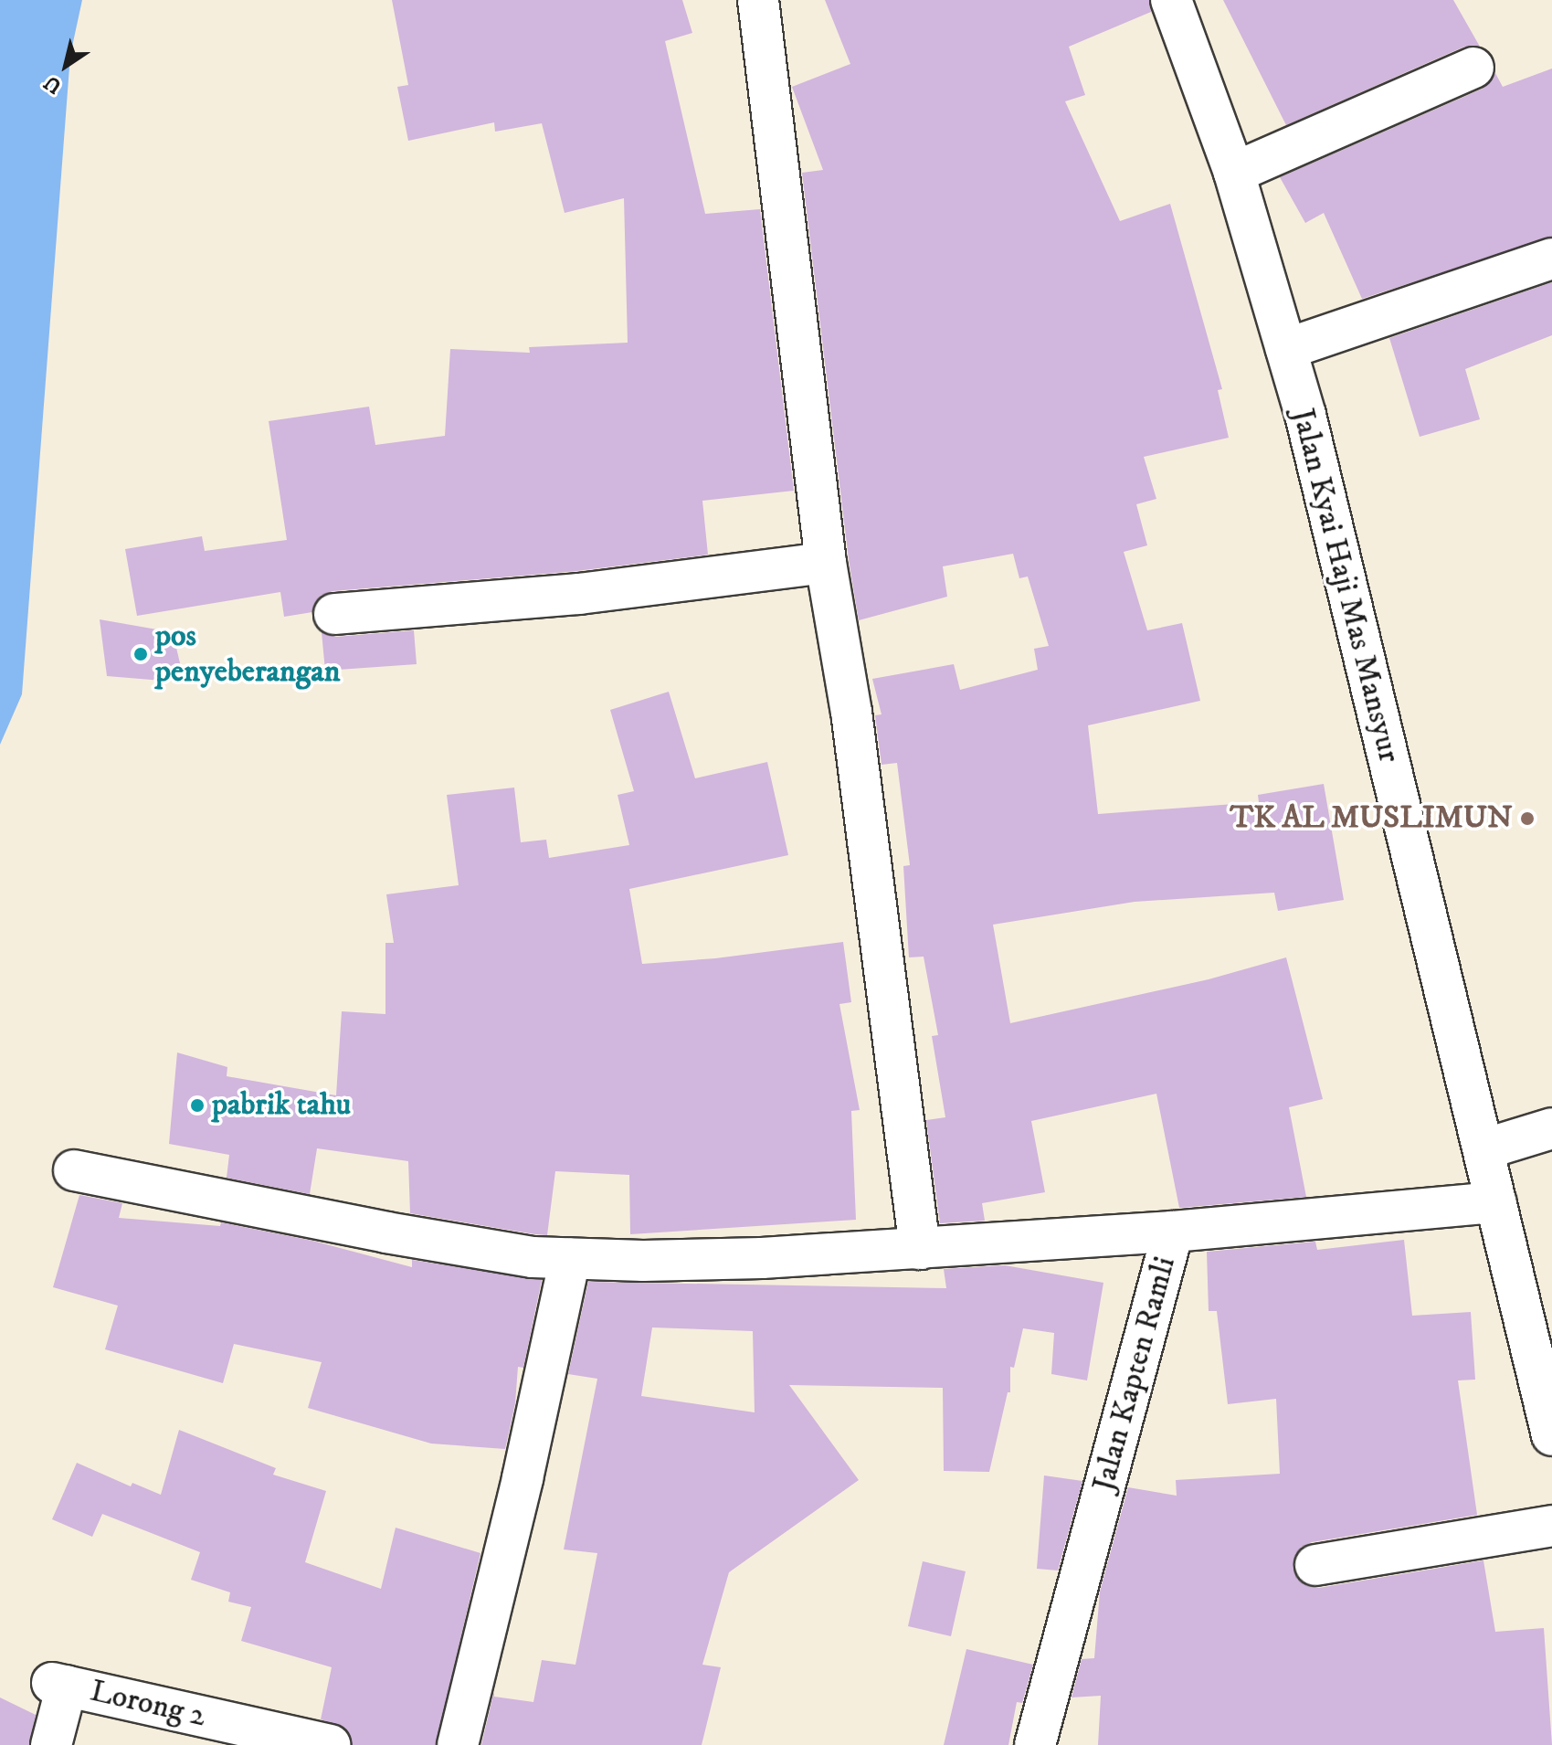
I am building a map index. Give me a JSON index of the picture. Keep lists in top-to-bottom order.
{
  "streets": {
    "street": ["Jalan Kyai Haji Mas Mansyur", "Jalan Kapten Ramli", "Lorong 2"]
  },
  "crossings": [
    ["Jalan Kyai Haji Mas Mansyur", "Jalan Kapten Ramli"]
  ],
  "places": ["pos penyeberangan", "TK AL MUSLIMUN", "pabrik tahu"],
  "north": "bottom left"
}
